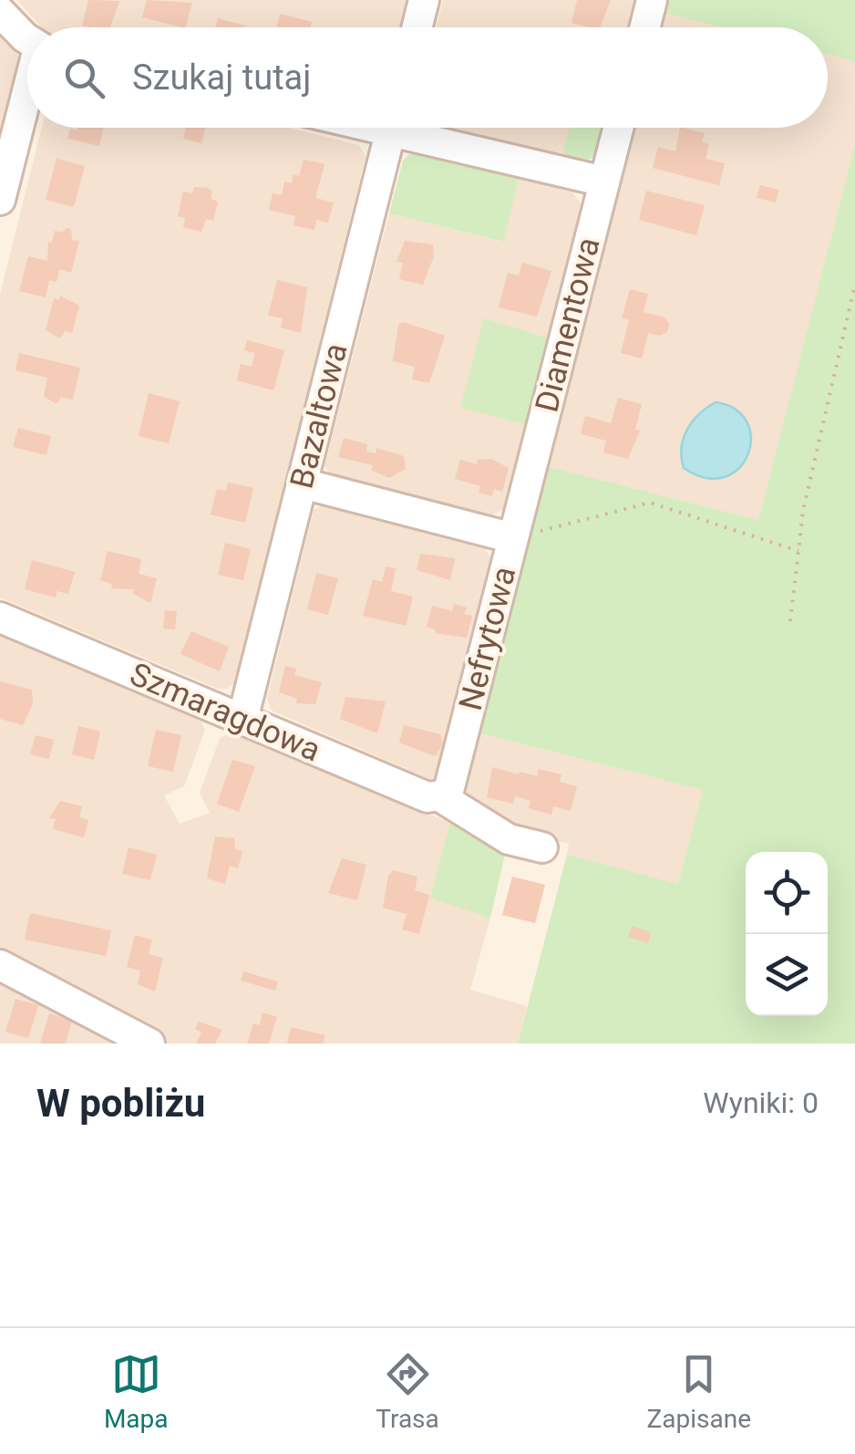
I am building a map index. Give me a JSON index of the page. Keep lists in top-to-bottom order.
{
  "streets": {
    "street": [
      "Diamentowa",
      "Bazaltowa",
      "Nefrytowa",
      "Szmaragdowa"
    ]
  },
  "crossings": [
    ["Diamentowa", "Nefrytowa"],
    ["Bazaltowa", "Nefrytowa"],
    ["Bazaltowa", "Szmaragdowa"],
    ["Nefrytowa", "Szmaragdowa"]
  ],
  "page": {
    "search": "Szukaj tutaj",
    "heading": ["W pobliżu", "Wyniki: 0"],
    "nav": ["Mapa", "Trasa", "Zapisane"]
  }
}
